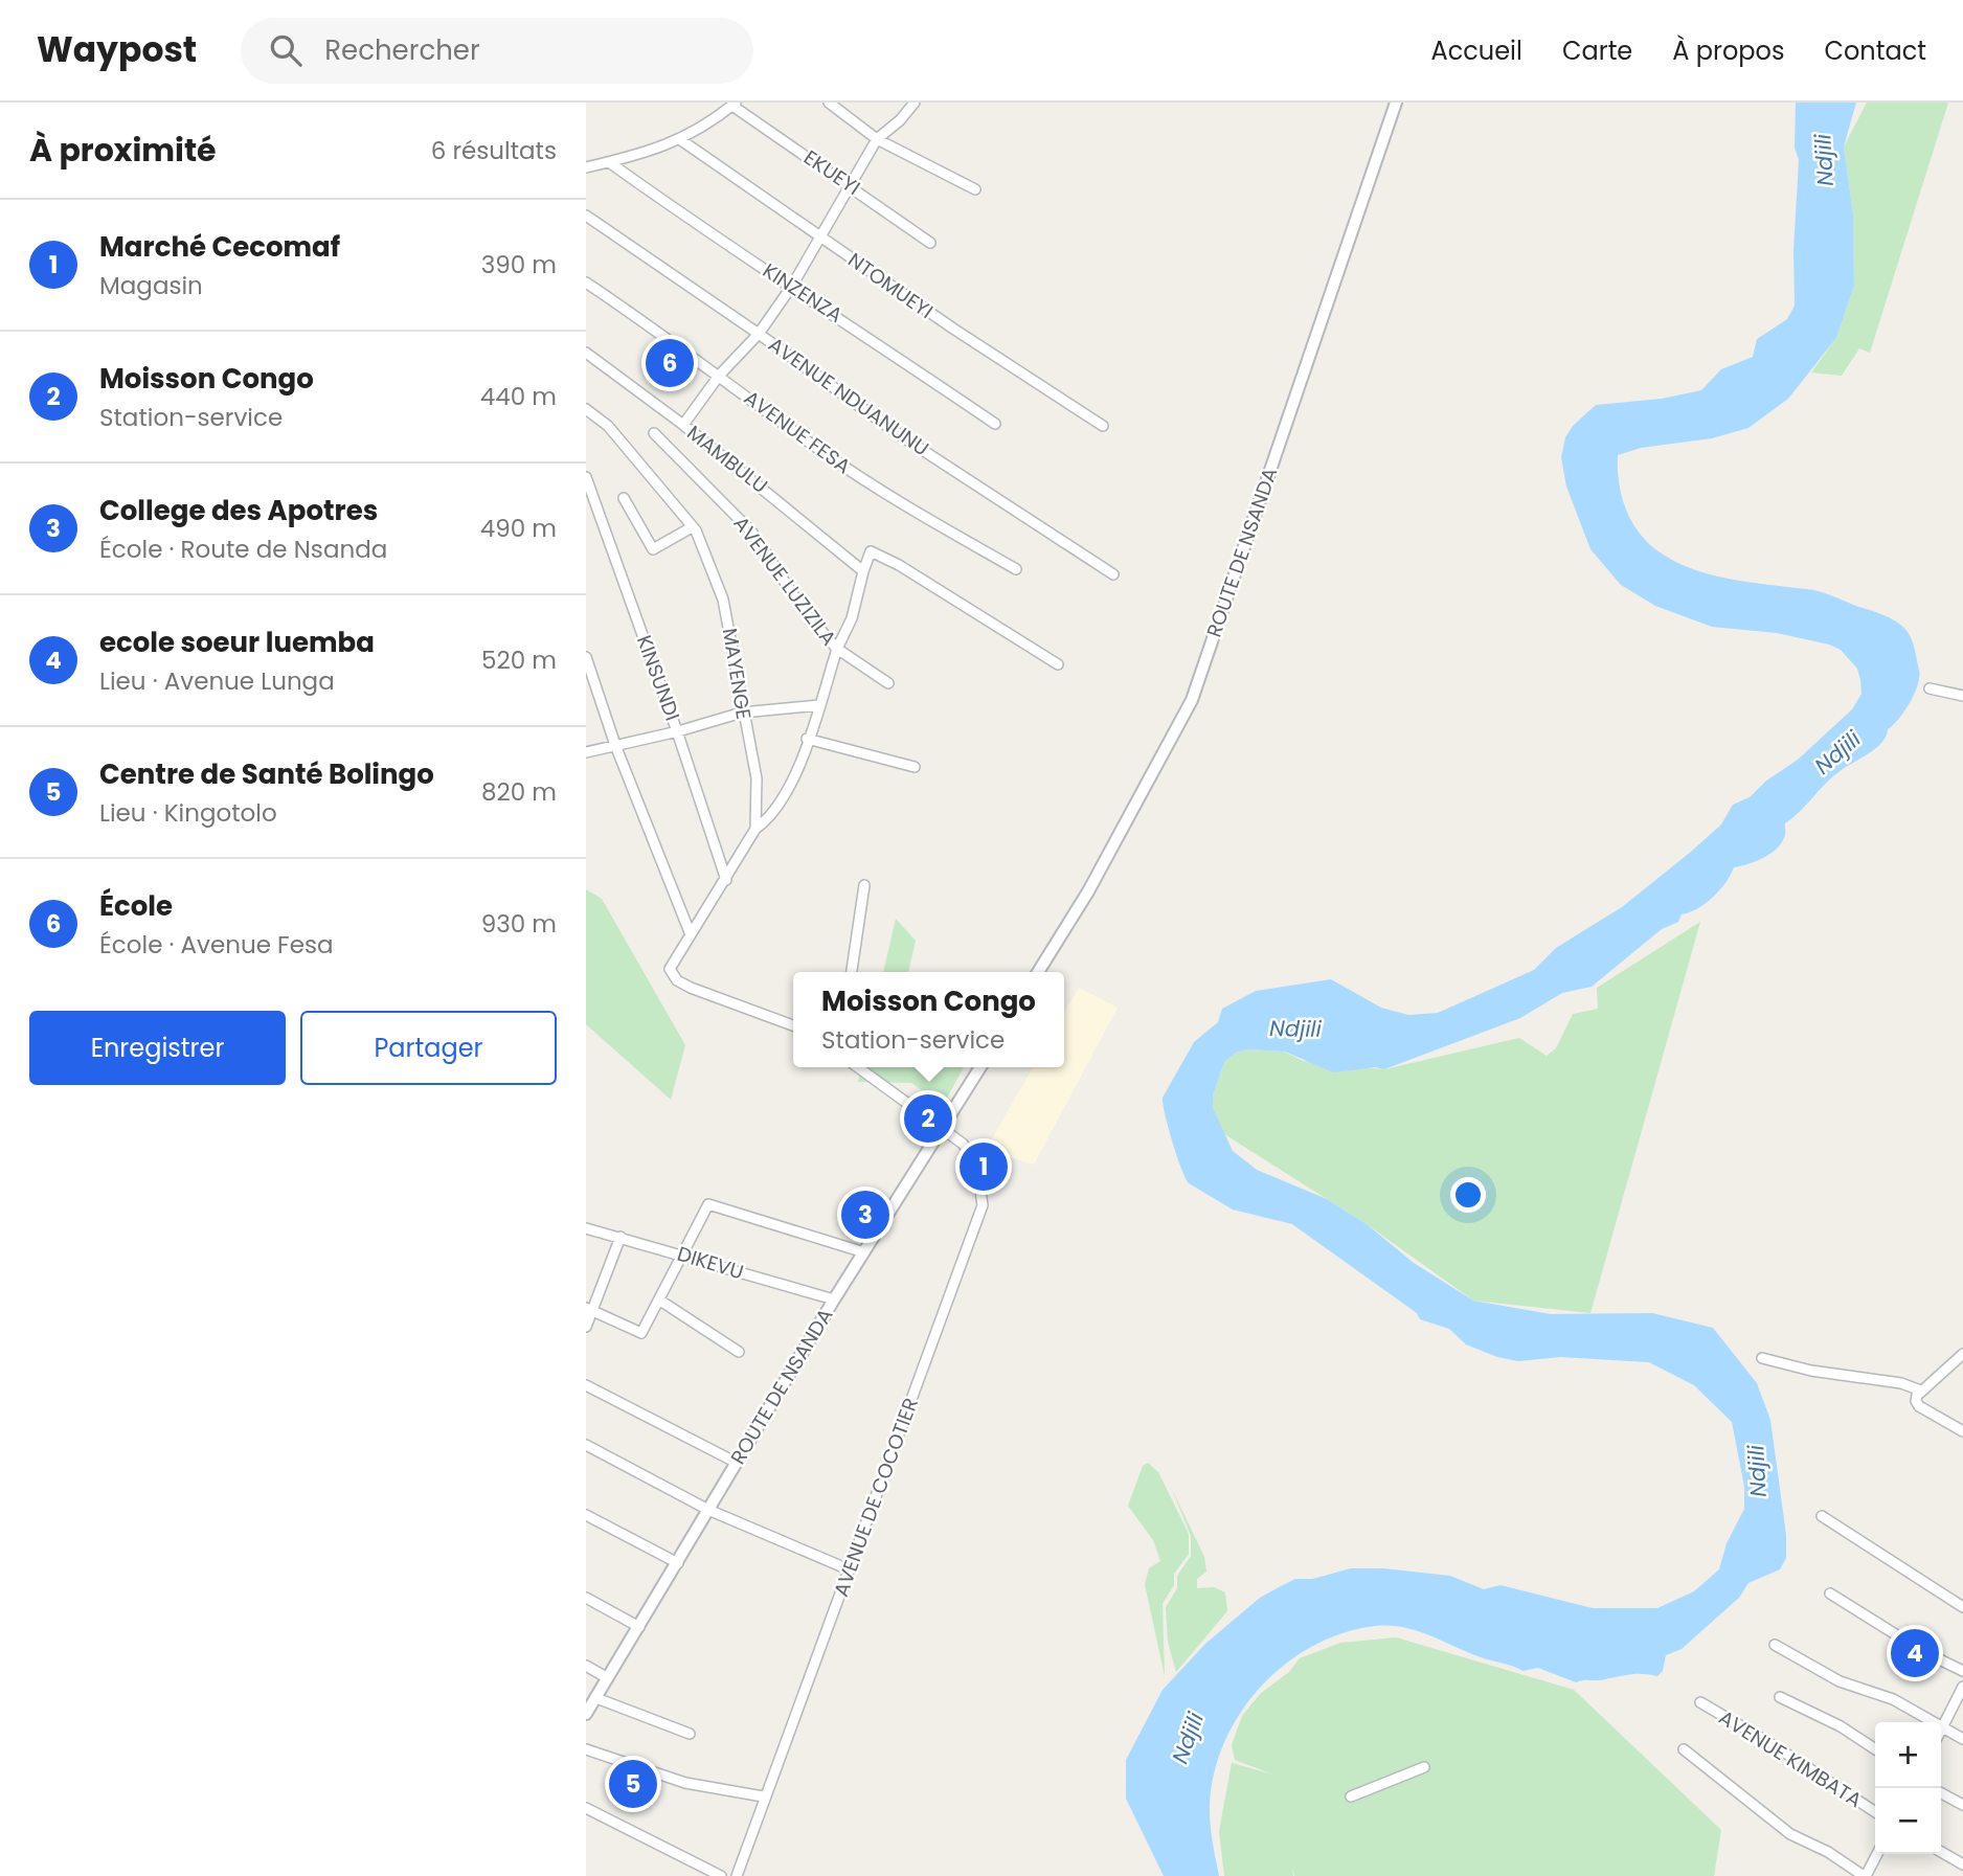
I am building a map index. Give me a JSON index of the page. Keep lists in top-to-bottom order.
{
  "streets": {
    "street": [
      "EKUEYI",
      "NTOMUEYI",
      "KINZENZA",
      "AVENUE NDUANUNU",
      "AVENUE FESA",
      "MAMBULU",
      "ROUTE DE NSANDA",
      "AVENUE LUZIZILA",
      "MAYENGE",
      "KINSUNDI",
      "DIKEVU",
      "AVENUE DE COCOTIER",
      "AVENUE KIMBATA"
    ]
  },
  "crossings": [
    ["ROUTE DE NSANDA", "DIKEVU"],
    ["ROUTE DE NSANDA", "AVENUE DE COCOTIER"],
    ["AVENUE LUZIZILA", "MAYENGE"],
    ["MAYENGE", "KINSUNDI"]
  ],
  "water": ["Ndjili"],
  "page": {
    "header": "Waypost",
    "search": "Rechercher",
    "nav": [
      "Accueil",
      "Carte",
      "À propos",
      "Contact"
    ],
    "heading": ["À proximité", "6 résultats"],
    "list": [
      {
        "mark": "1",
        "name": "Marché Cecomaf",
        "note": "Magasin",
        "value": "390 m"
      },
      {
        "mark": "2",
        "name": "Moisson Congo",
        "note": "Station-service",
        "value": "440 m"
      },
      {
        "mark": "3",
        "name": "College des Apotres",
        "note": "École · Route de Nsanda",
        "value": "490 m"
      },
      {
        "mark": "4",
        "name": "ecole soeur luemba",
        "note": "Lieu · Avenue Lunga",
        "value": "520 m"
      },
      {
        "mark": "5",
        "name": "Centre de Santé Bolingo",
        "note": "Lieu · Kingotolo",
        "value": "820 m"
      },
      {
        "mark": "6",
        "name": "École",
        "note": "École · Avenue Fesa",
        "value": "930 m"
      }
    ],
    "pins": [
      "6",
      "2",
      "1",
      "3",
      "4",
      "5"
    ],
    "popup": ["Moisson Congo", "Station-service"],
    "buttons": ["Enregistrer", "Partager"],
    "map_buttons": ["+", "−"]
  }
}
